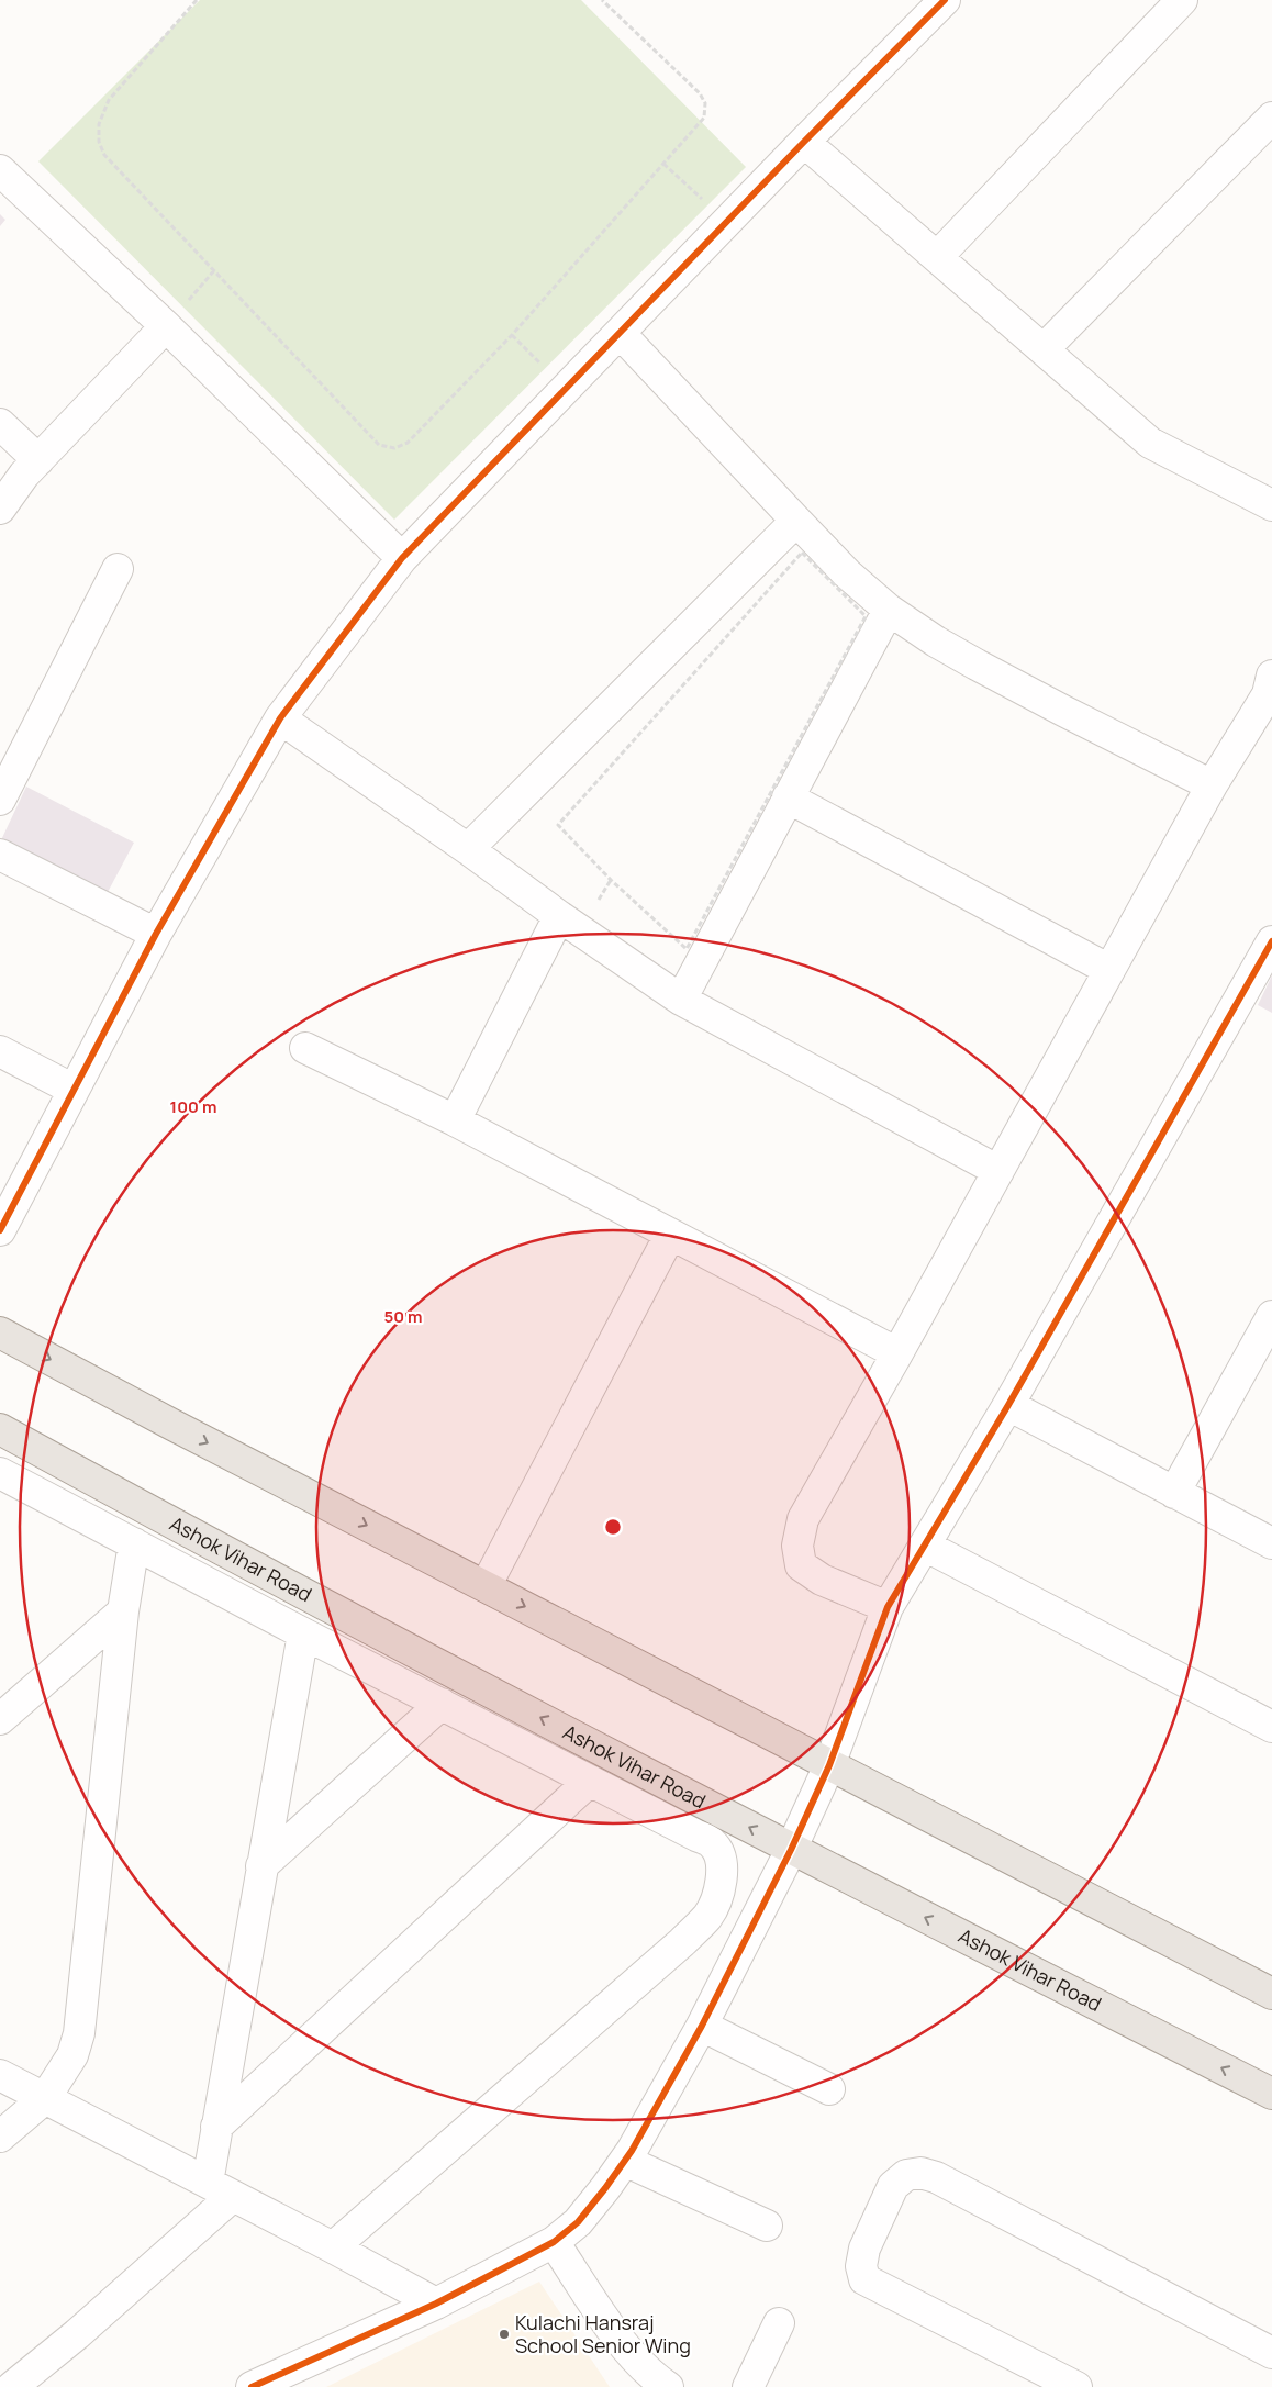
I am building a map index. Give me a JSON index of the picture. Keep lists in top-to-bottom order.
{
  "streets": {
    "main road": ["Ashok Vihar Road"]
  },
  "places": ["Kulachi Hansraj School Senior Wing"],
  "rings": ["100 m", "50 m"]
}
